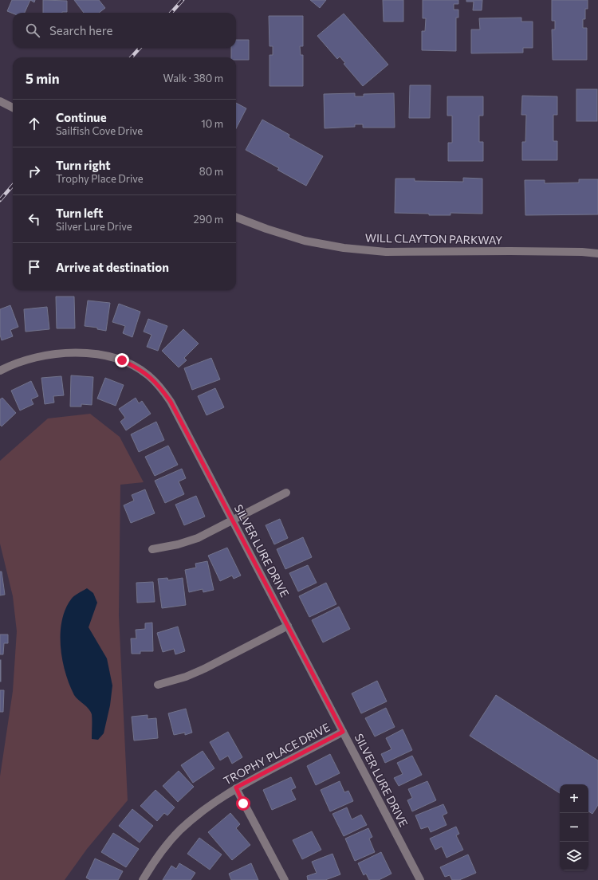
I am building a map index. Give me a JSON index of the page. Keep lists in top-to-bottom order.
{
  "streets": {
    "street": ["WILL CLAYTON PARKWAY", "SILVER LURE DRIVE", "TROPHY PLACE DRIVE"]
  },
  "crossings": [
    ["SILVER LURE DRIVE", "TROPHY PLACE DRIVE"]
  ],
  "page": {
    "search": "Search here",
    "heading": ["5 min", "Walk · 380 m"],
    "list": [
      ["Continue", "Sailfish Cove Drive", "10 m"],
      ["Turn right", "Trophy Place Drive", "80 m"],
      ["Turn left", "Silver Lure Drive", "290 m"],
      "Arrive at destination"
    ],
    "map_buttons": ["+", "−"]
  }
}
